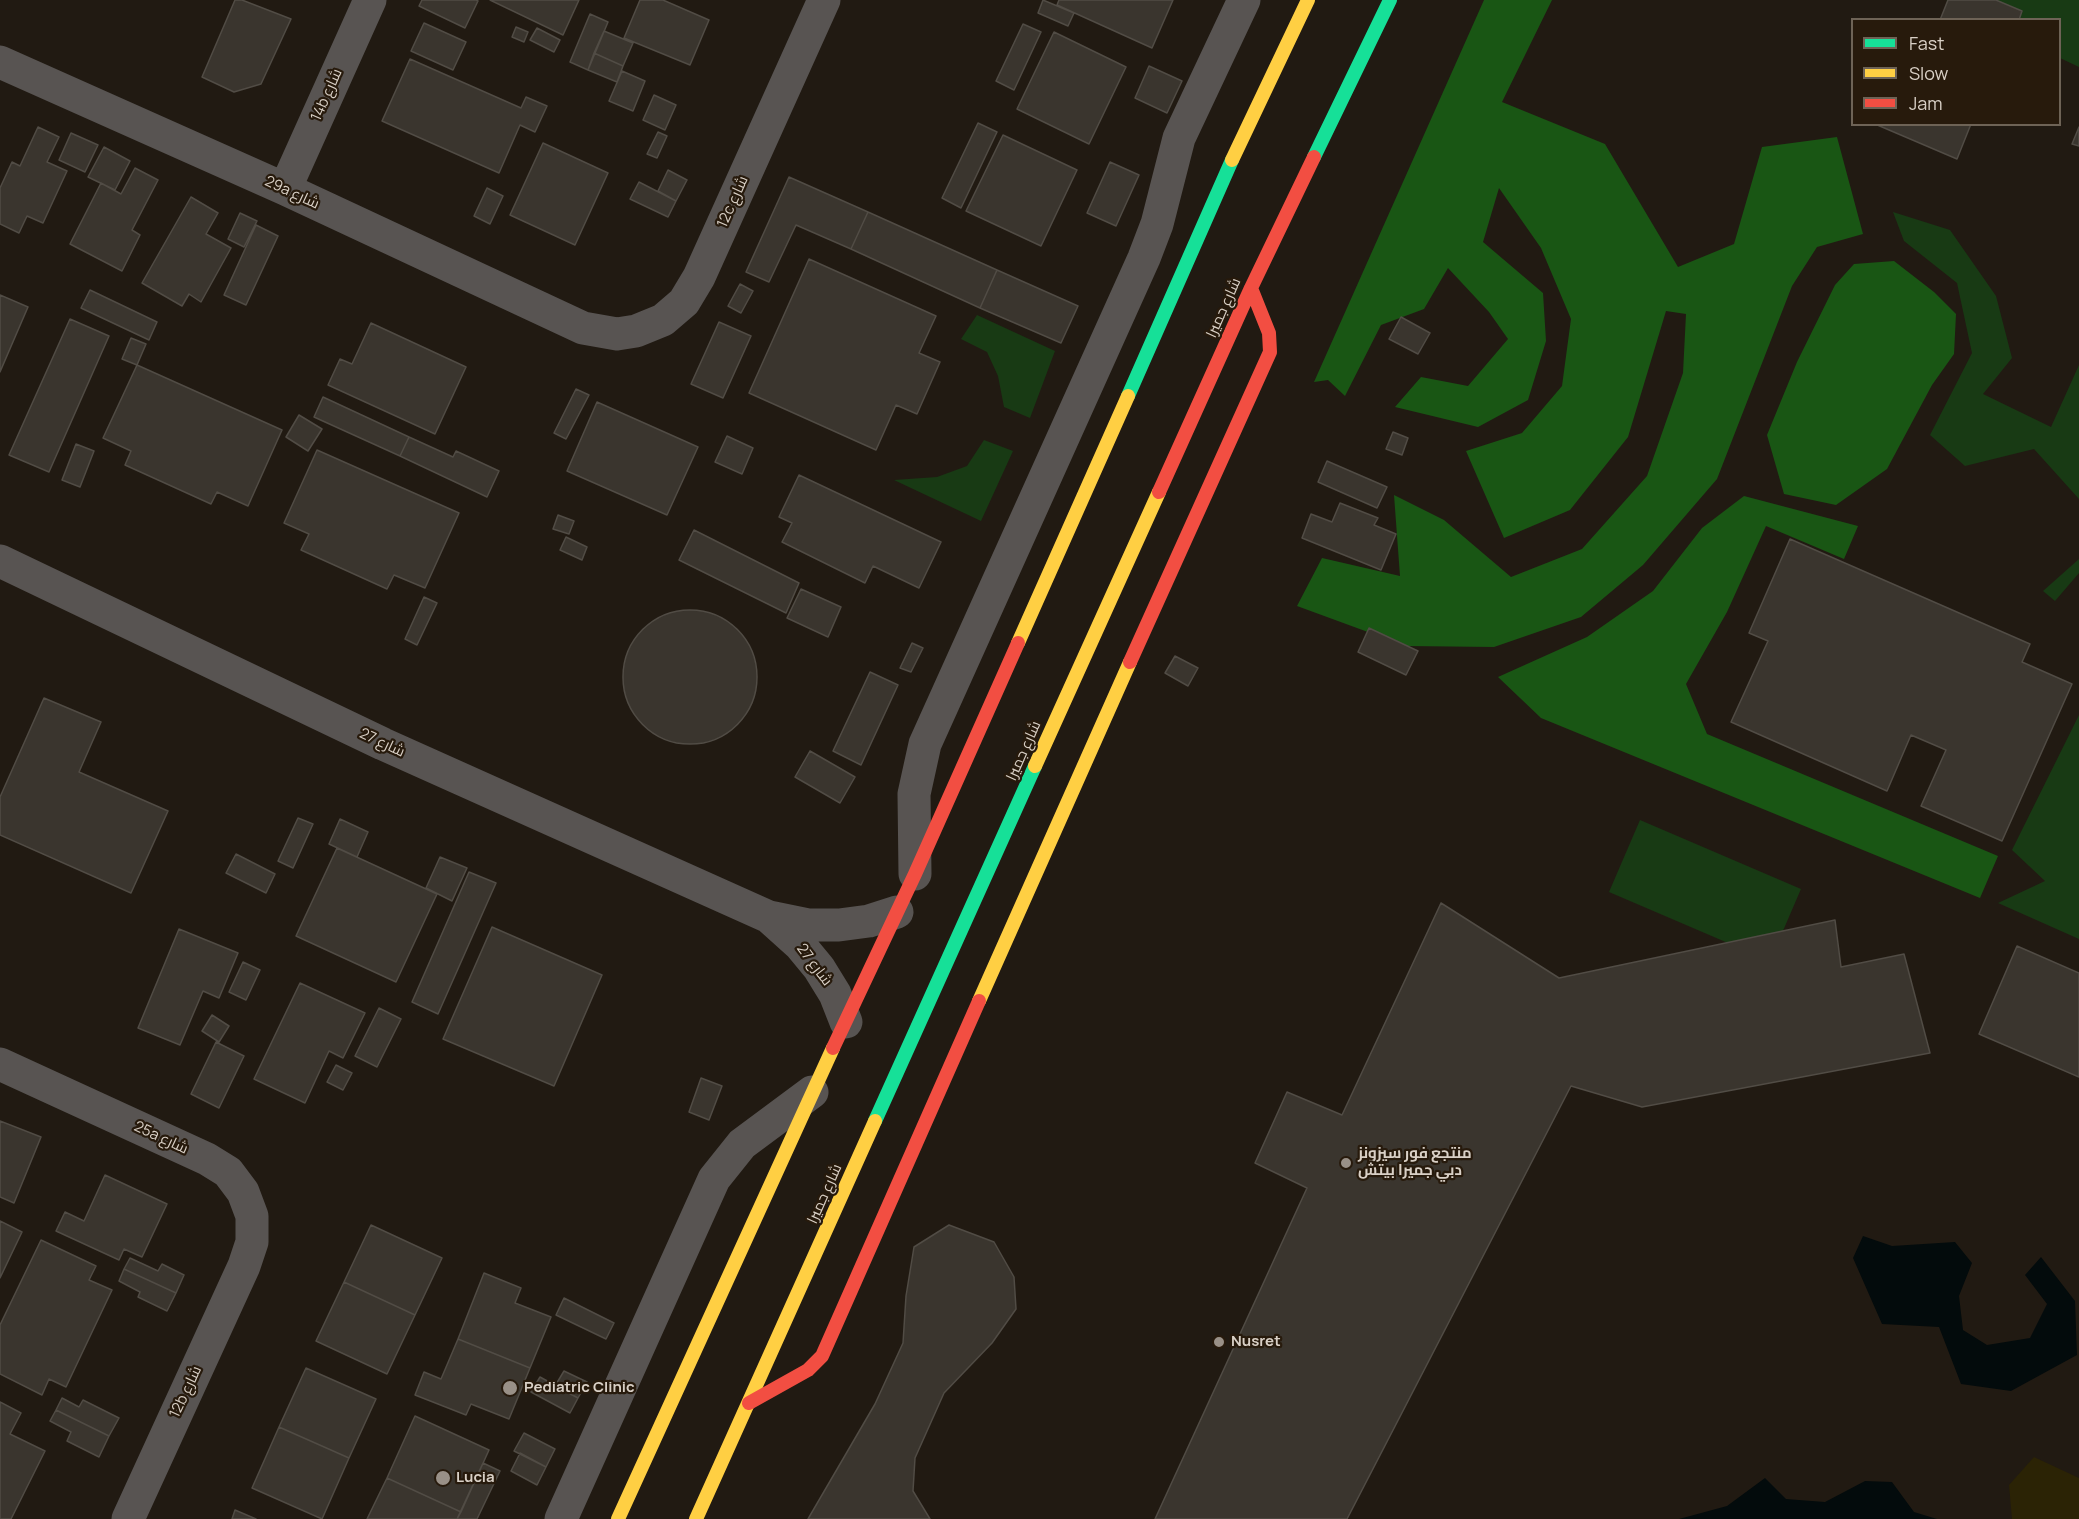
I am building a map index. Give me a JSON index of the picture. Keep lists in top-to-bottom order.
{
  "streets": {
    "main road": ["شارع جميرا"],
    "street": [
      "14b شارع",
      "29a شارع",
      "12c شارع",
      "شارع 27",
      "25a شارع",
      "12b شارع"
    ]
  },
  "crossings": [
    ["14b شارع", "29a شارع"],
    ["29a شارع", "12c شارع"],
    ["25a شارع", "12b شارع"]
  ],
  "places": [
    "منتجع فور سيزونز دبي جميرا بيتش",
    "Nusret",
    "Pediatric Clinic",
    "Lucia"
  ],
  "legend": ["Fast", "Slow", "Jam"]
}
